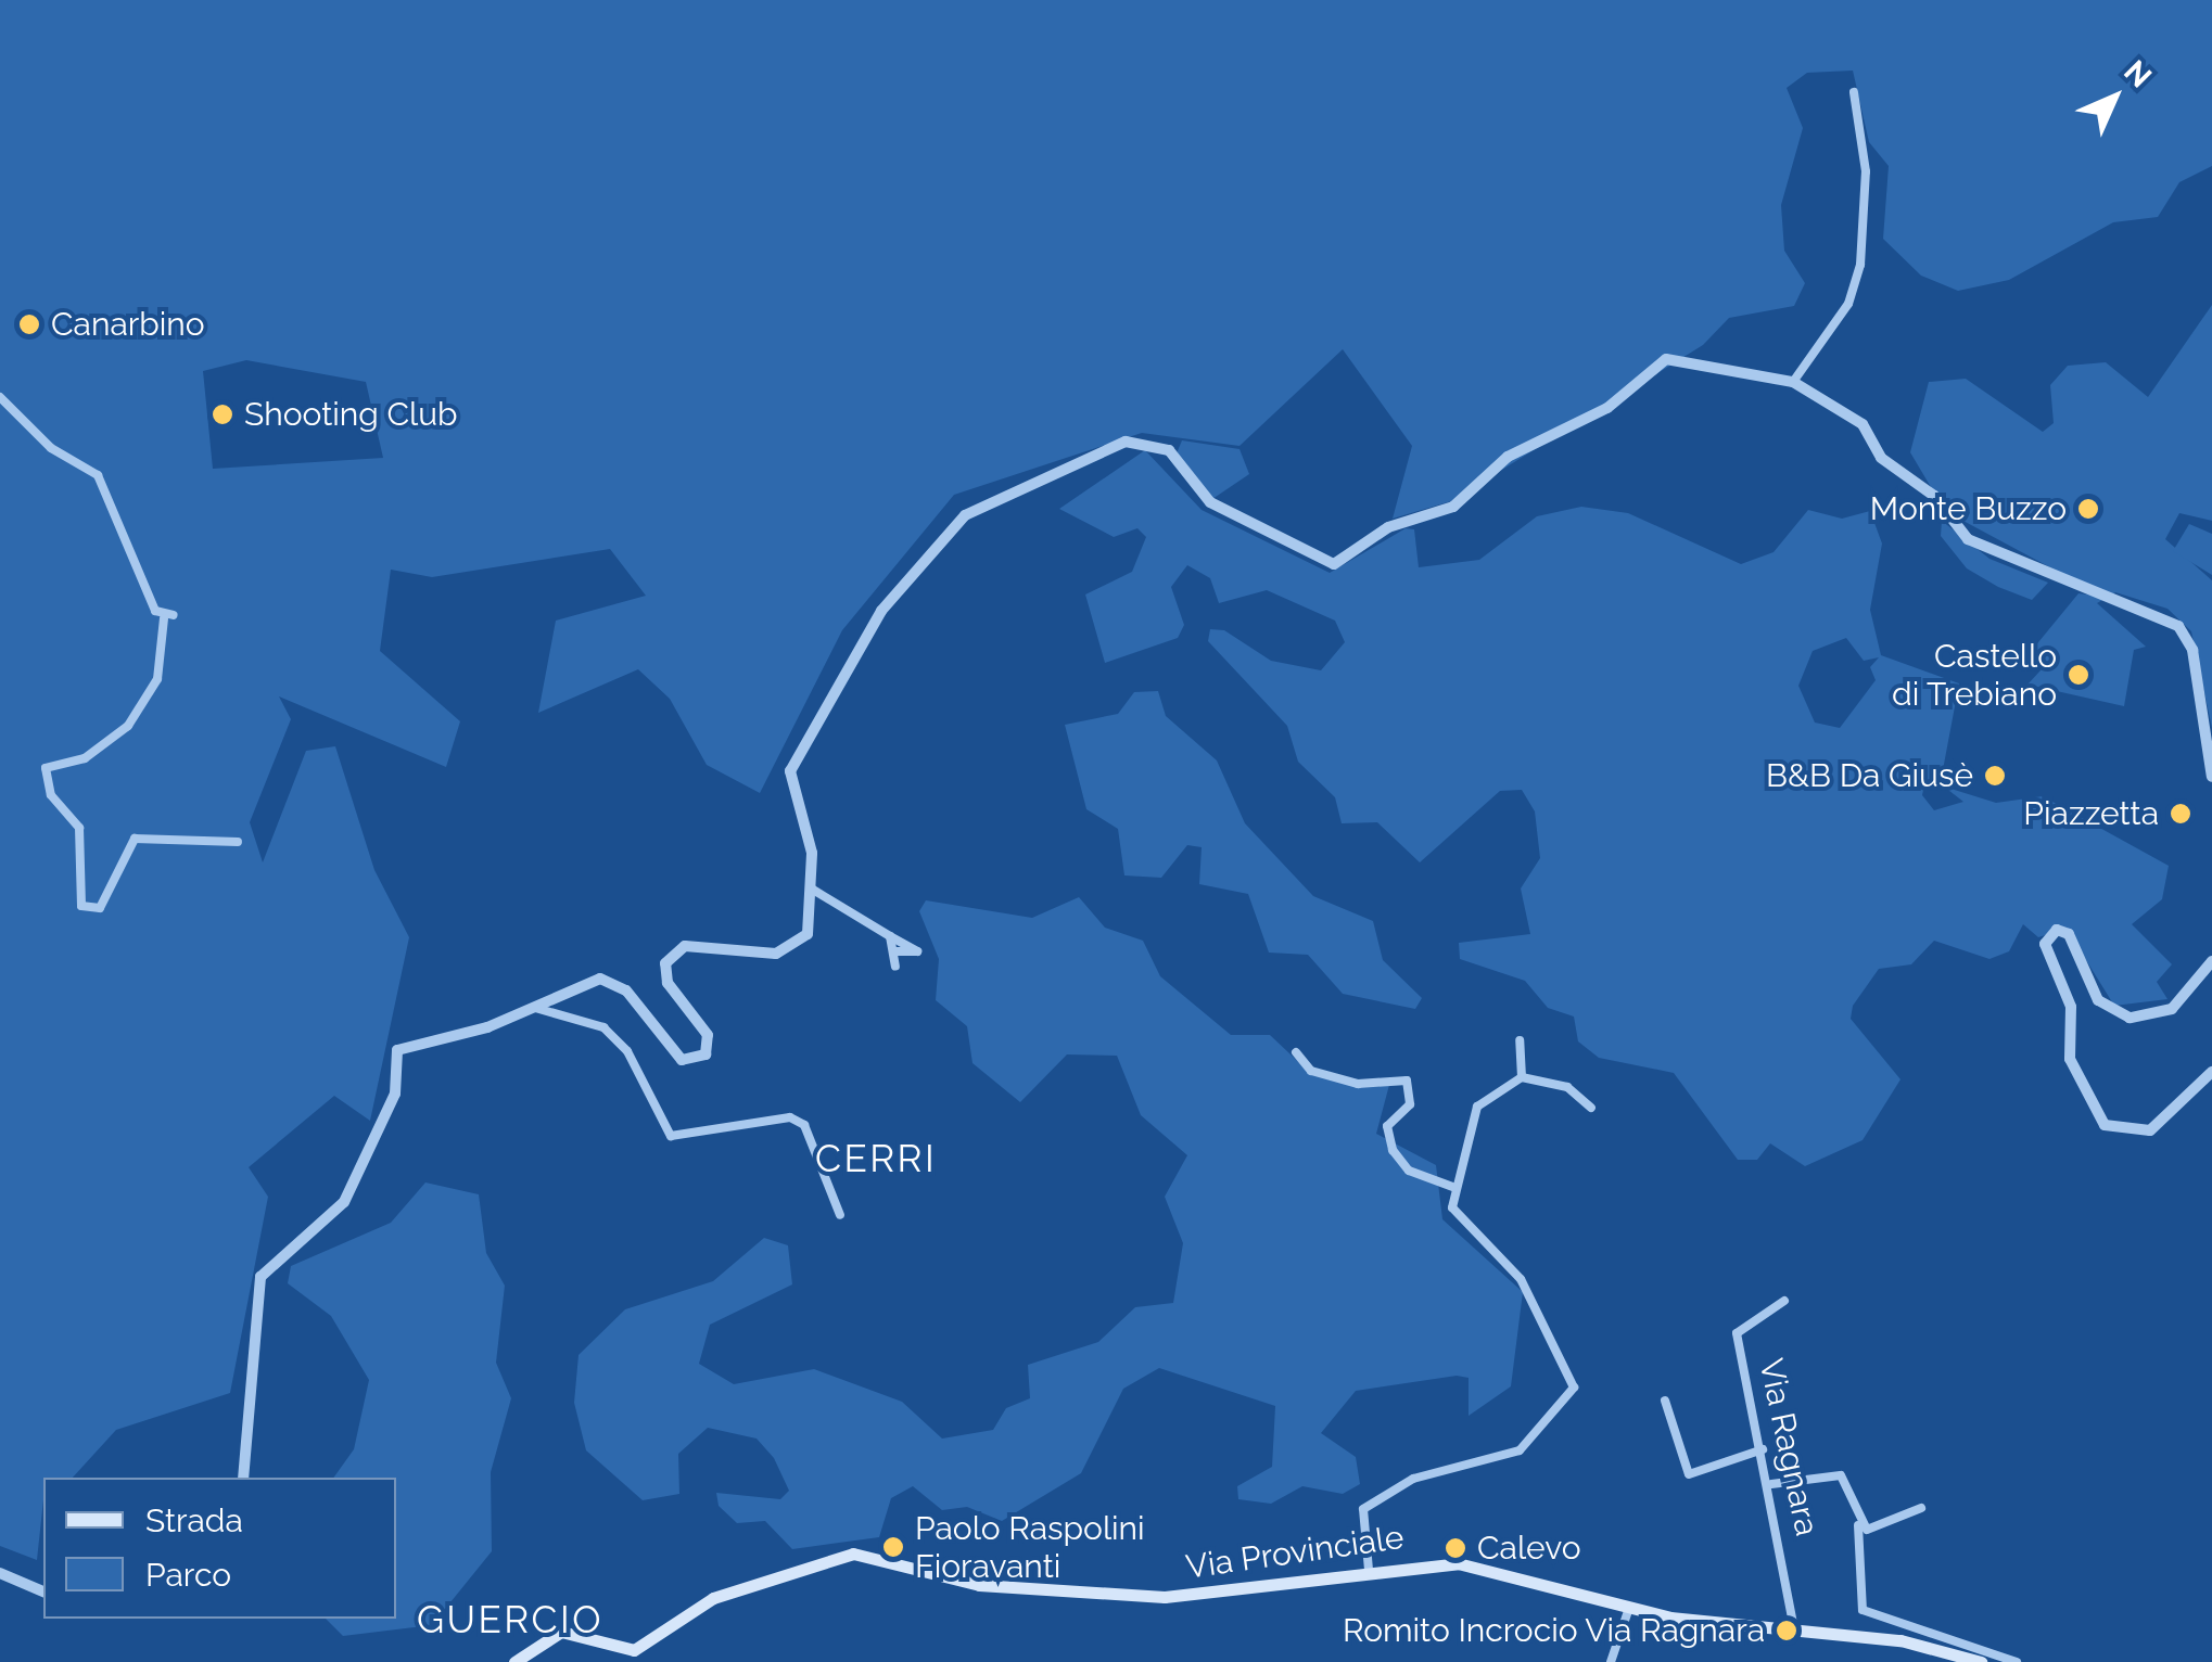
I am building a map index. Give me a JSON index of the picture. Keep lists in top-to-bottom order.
{
  "streets": {
    "main road": ["Via Provinciale"],
    "street": ["Via Ragnara"]
  },
  "crossings": [
    ["Via Ragnara", "Via Provinciale"]
  ],
  "districts": ["CERRI", "GUERCIO"],
  "places": [
    "Canarbino",
    "Shooting Club",
    "Monte Buzzo",
    "Castello di Trebiano",
    "B&B Da Giusè",
    "Piazzetta",
    "Paolo Raspolini Fioravanti",
    "Calevo",
    "Romito Incrocio Via Ragnara"
  ],
  "legend": ["Strada", "Parco"],
  "north": "top right"
}
